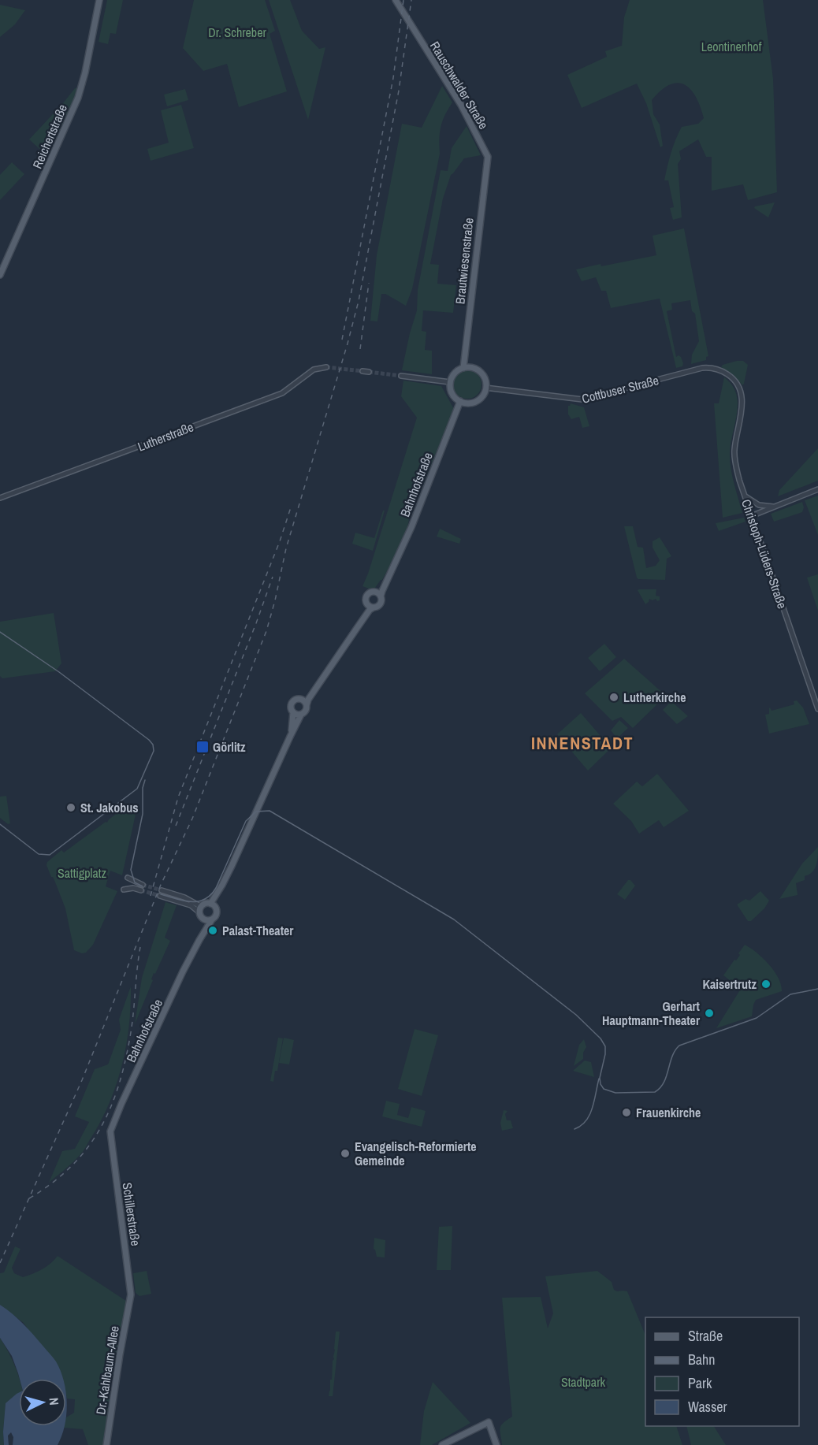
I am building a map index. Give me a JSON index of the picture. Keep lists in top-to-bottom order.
{
  "streets": {
    "main road": [
      "Rauschwalder Straße",
      "Reichertstraße",
      "Brautwiesenstraße",
      "Bahnhofstraße",
      "Schillerstraße",
      "Dr.-Kahlbaum-Allee"
    ],
    "street": ["Cottbuser Straße", "Lutherstraße", "Christoph-Lüders-Straße"]
  },
  "crossings": [
    ["Rauschwalder Straße", "Brautwiesenstraße"],
    ["Brautwiesenstraße", "Cottbuser Straße"],
    ["Brautwiesenstraße", "Bahnhofstraße"],
    ["Cottbuser Straße", "Bahnhofstraße"],
    ["Cottbuser Straße", "Christoph-Lüders-Straße"],
    ["Bahnhofstraße", "Schillerstraße"],
    ["Schillerstraße", "Dr.-Kahlbaum-Allee"]
  ],
  "districts": ["INNENSTADT"],
  "parks": [
    "Dr. Schreber",
    "Leontinenhof",
    "Sattigplatz",
    "Stadtpark"
  ],
  "places": {
    "other": [
      "Lutherkirche",
      "St. Jakobus",
      "Palast-Theater",
      "Kaisertrutz",
      "Gerhart Hauptmann-Theater",
      "Frauenkirche",
      "Evangelisch-Reformierte Gemeinde"
    ],
    "transit": ["Görlitz"]
  },
  "legend": [
    "Straße",
    "Bahn",
    "Park",
    "Wasser"
  ],
  "north": "right"
}
